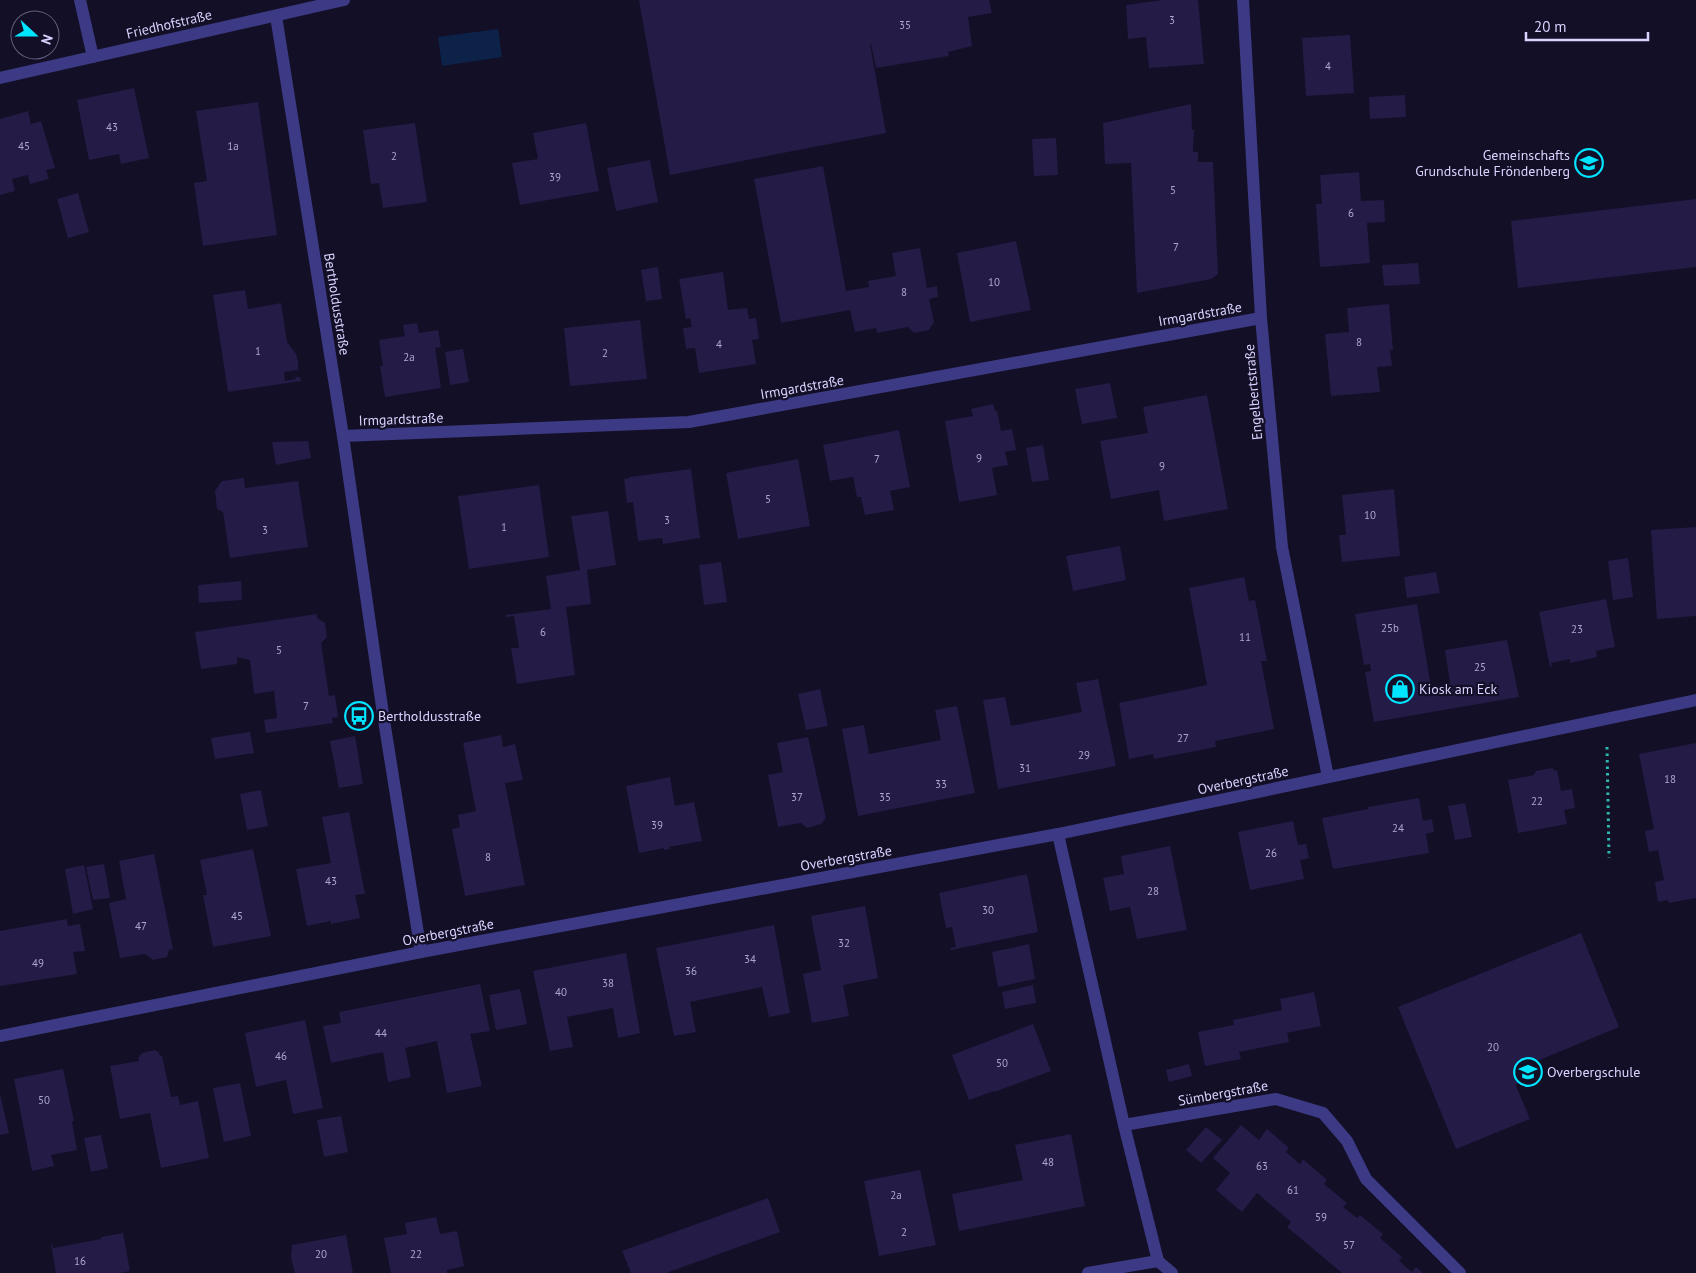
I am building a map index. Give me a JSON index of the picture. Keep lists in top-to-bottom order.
{
  "streets": {
    "street": [
      "Friedhofstraße",
      "Bertholdusstraße",
      "Irmgardstraße",
      "Engelbertstraße",
      "Overbergstraße",
      "Sümbergstraße"
    ]
  },
  "crossings": [
    ["Friedhofstraße", "Bertholdusstraße"],
    ["Bertholdusstraße", "Irmgardstraße"],
    ["Bertholdusstraße", "Overbergstraße"],
    ["Irmgardstraße", "Engelbertstraße"],
    ["Engelbertstraße", "Overbergstraße"]
  ],
  "places": {
    "school or university": ["Gemeinschafts Grundschule Fröndenberg", "Overbergschule"],
    "shop": ["Kiosk am Eck"],
    "bus stop": ["Bertholdusstraße"]
  },
  "house_numbers": [
    "3",
    "35",
    "4",
    "43",
    "45",
    "1a",
    "2",
    "39",
    "5",
    "6",
    "7",
    "10",
    "8",
    "8",
    "4",
    "1",
    "2",
    "2a",
    "9",
    "7",
    "9",
    "5",
    "10",
    "3",
    "1",
    "3",
    "25b",
    "23",
    "6",
    "11",
    "5",
    "25",
    "7",
    "27",
    "29",
    "31",
    "18",
    "33",
    "37",
    "35",
    "22",
    "39",
    "24",
    "26",
    "8",
    "43",
    "28",
    "30",
    "45",
    "47",
    "32",
    "34",
    "49",
    "36",
    "38",
    "40",
    "44",
    "20",
    "46",
    "50",
    "50",
    "48",
    "63",
    "61",
    "2a",
    "59",
    "2",
    "57",
    "20",
    "22",
    "16"
  ],
  "scale_bar": "20 m",
  "north": "right"
}
